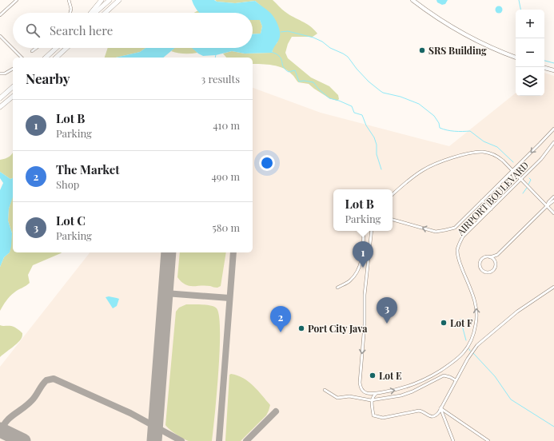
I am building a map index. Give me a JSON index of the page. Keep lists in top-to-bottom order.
{
  "streets": {
    "street": ["AIRPORT BOULEVARD"]
  },
  "places": [
    "SRS Building",
    "Lot F",
    "Port City Java",
    "Lot E"
  ],
  "page": {
    "map_buttons": ["+", "−"],
    "search": "Search here",
    "heading": ["Nearby", "3 results"],
    "list": [
      {
        "mark": "1",
        "name": "Lot B",
        "note": "Parking",
        "value": "410 m"
      },
      {
        "mark": "2",
        "name": "The Market",
        "note": "Shop",
        "value": "490 m"
      },
      {
        "mark": "3",
        "name": "Lot C",
        "note": "Parking",
        "value": "580 m"
      }
    ],
    "popup": ["Lot B", "Parking"],
    "pins": ["1", "3", "2"]
  }
}
